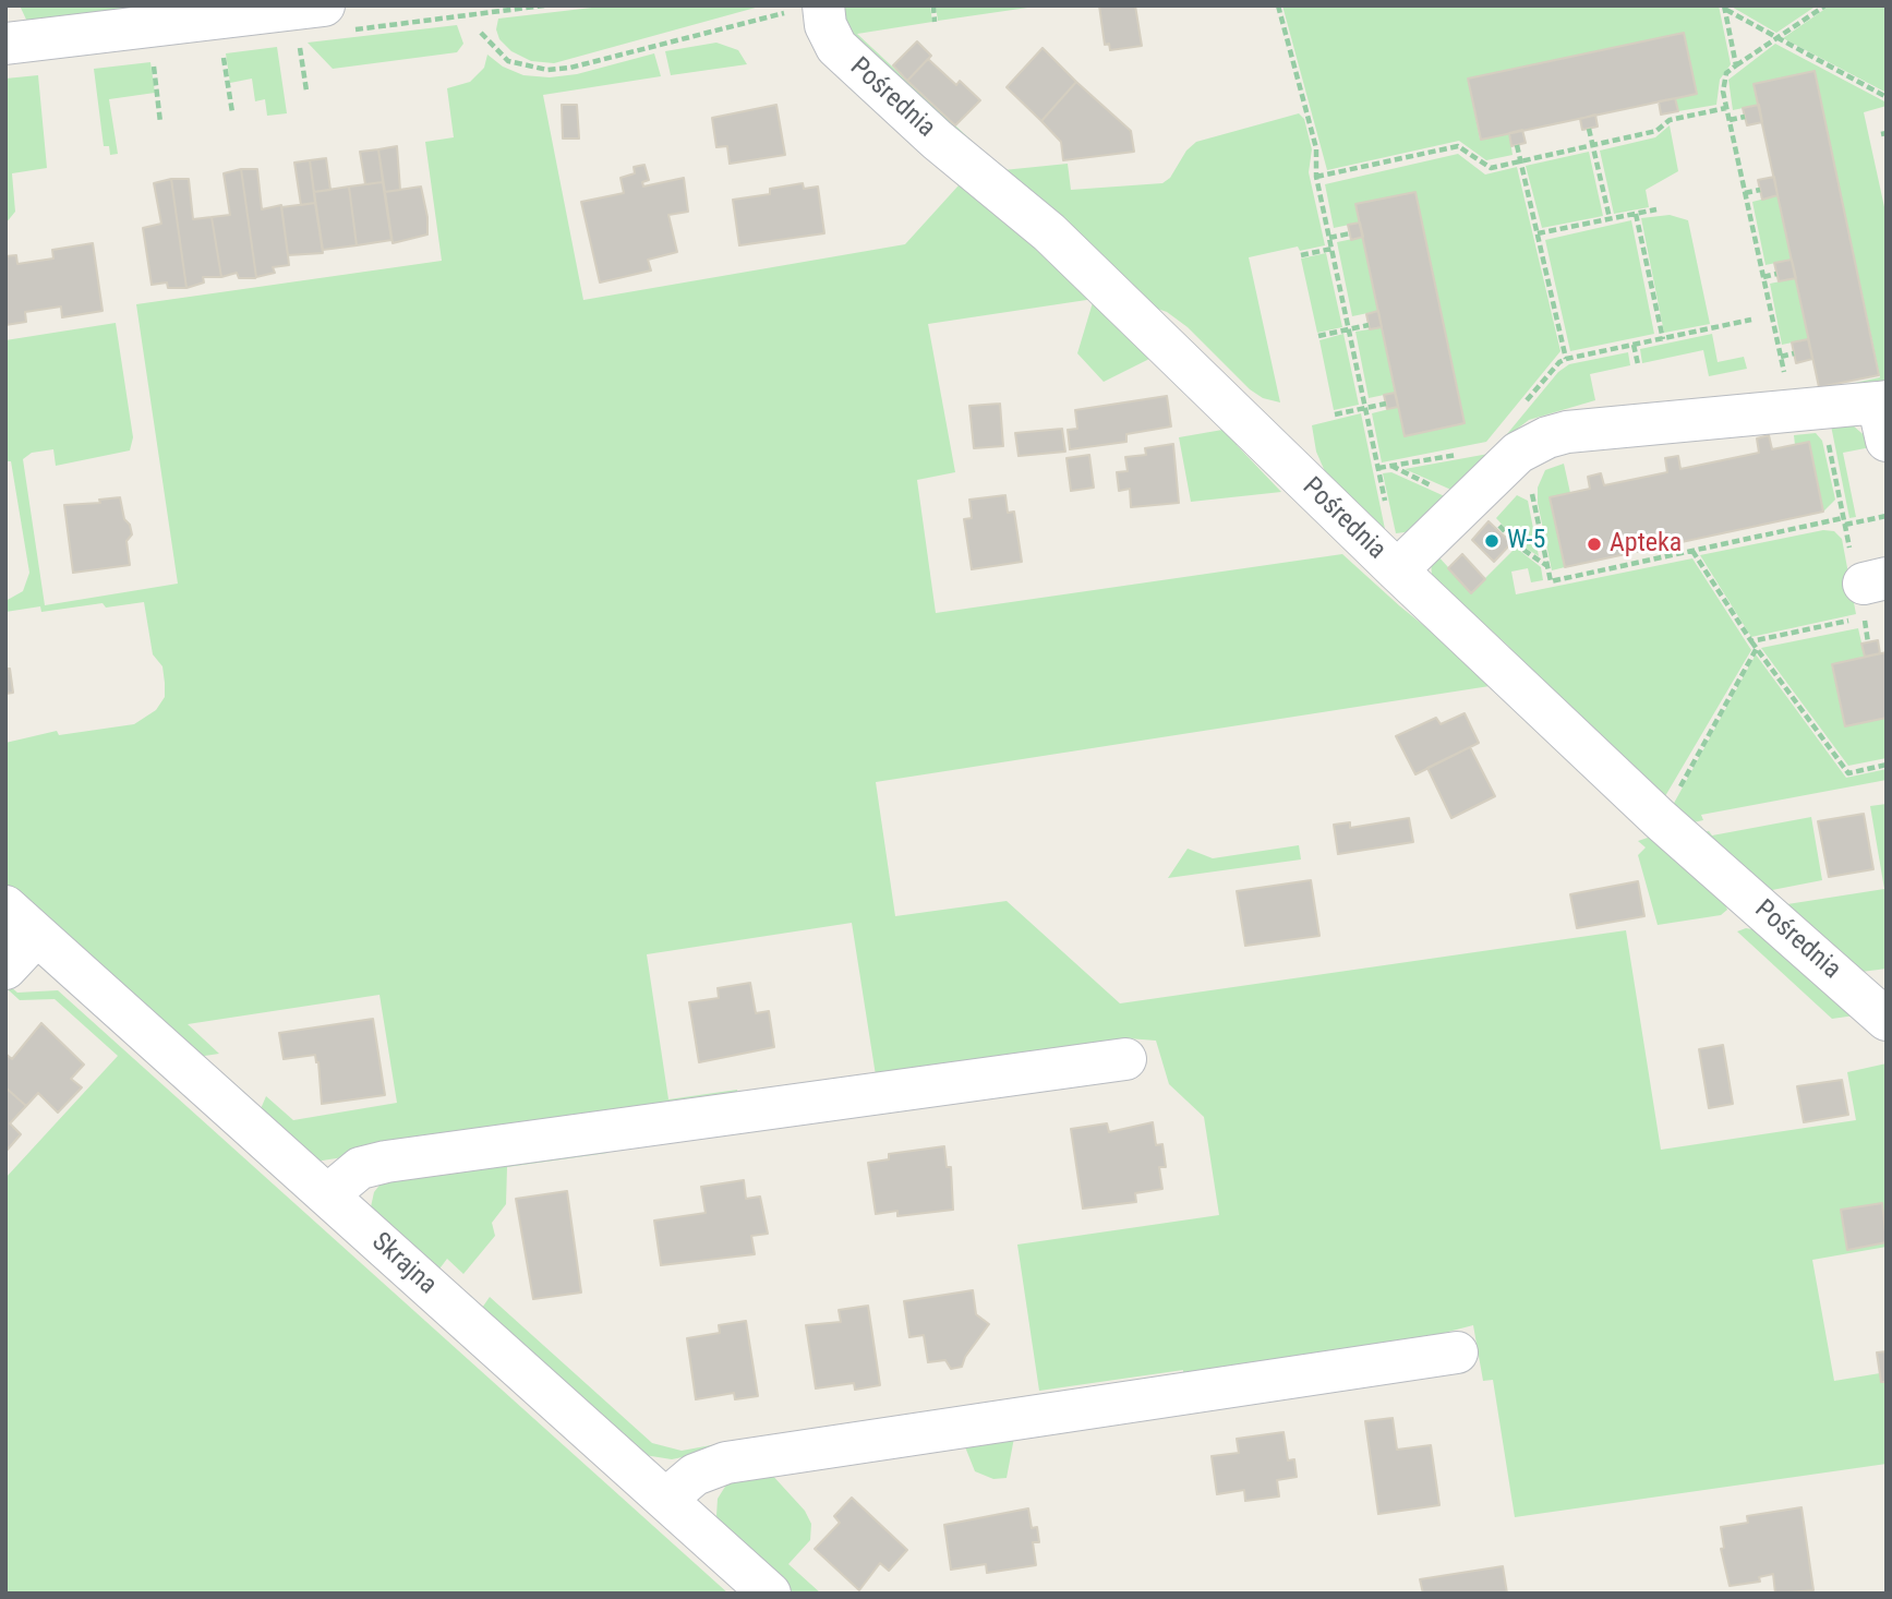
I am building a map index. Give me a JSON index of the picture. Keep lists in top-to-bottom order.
{
  "streets": {
    "street": ["Pośrednia", "Skrajna"]
  },
  "places": ["W-5", "Apteka"]
}
